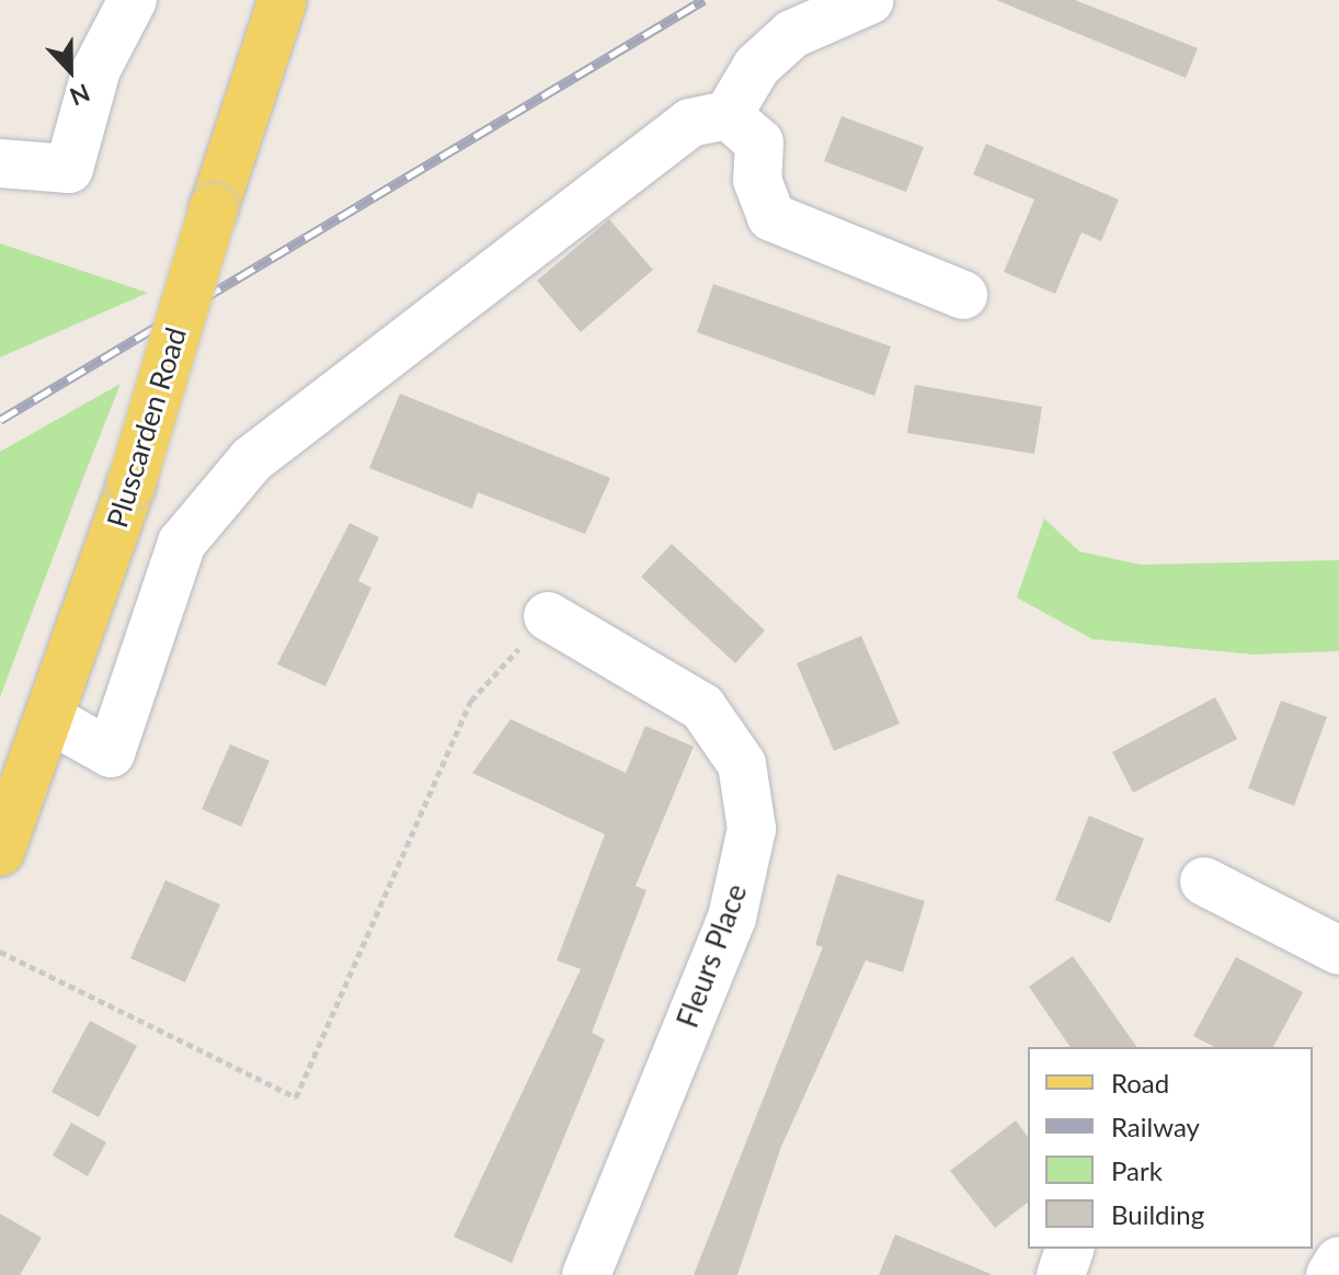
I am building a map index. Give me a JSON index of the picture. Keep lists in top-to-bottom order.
{
  "streets": {
    "main road": ["Pluscarden Road"],
    "street": ["Fleurs Place"]
  },
  "legend": [
    "Road",
    "Railway",
    "Park",
    "Building"
  ],
  "north": "bottom"
}
